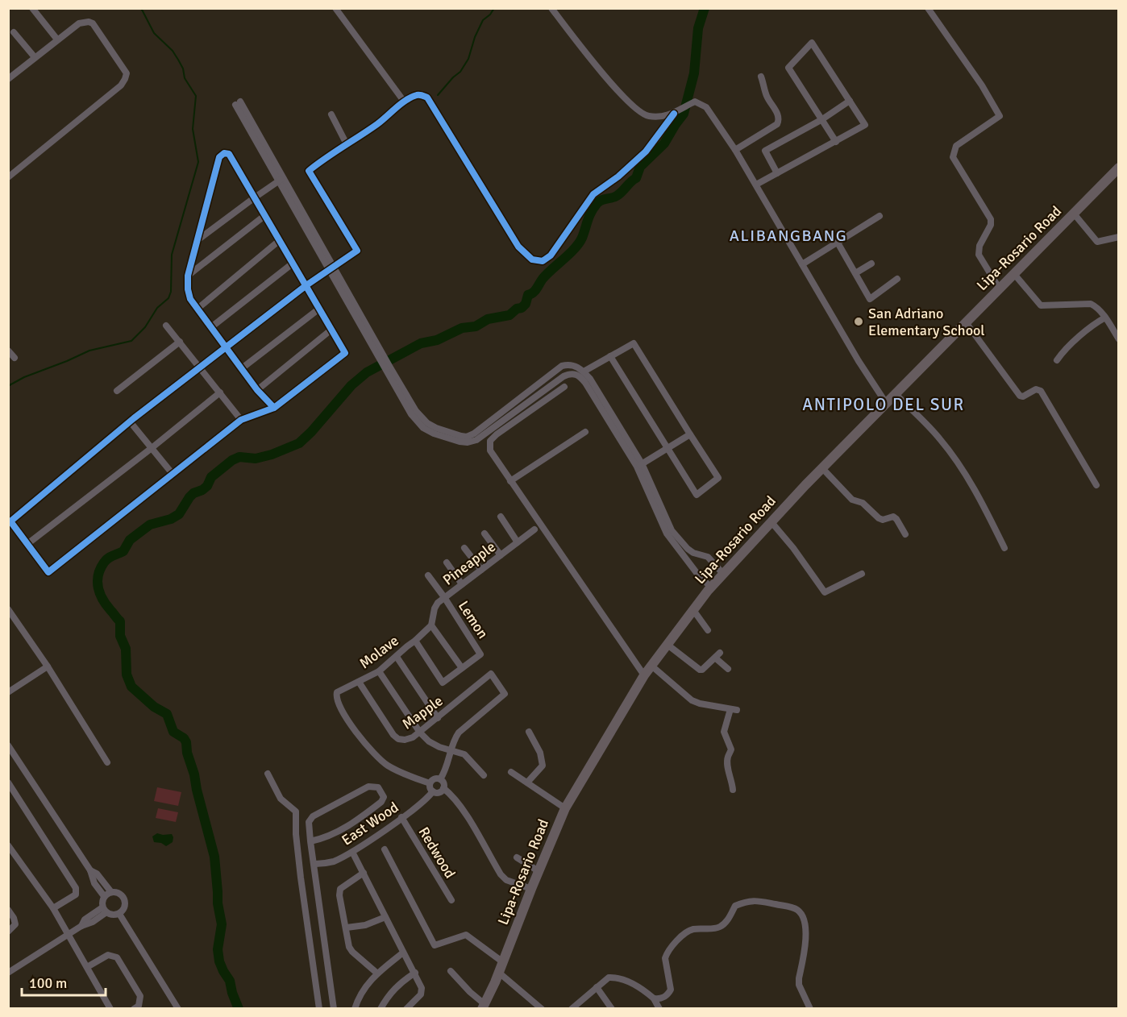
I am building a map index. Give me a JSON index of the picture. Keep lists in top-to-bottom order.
{
  "streets": {
    "main road": ["Lipa-Rosario Road"],
    "street": [
      "Pineapple",
      "Lemon",
      "Molave",
      "Mapple",
      "East Wood",
      "Redwood"
    ]
  },
  "crossings": [
    ["Pineapple", "Lemon"],
    ["Pineapple", "Molave"],
    ["Molave", "Mapple"],
    ["Molave", "East Wood"],
    ["East Wood", "Redwood"]
  ],
  "districts": ["ALIBANGBANG", "ANTIPOLO DEL SUR"],
  "places": ["San Adriano Elementary School"],
  "scale_bar": "100 m"
}
